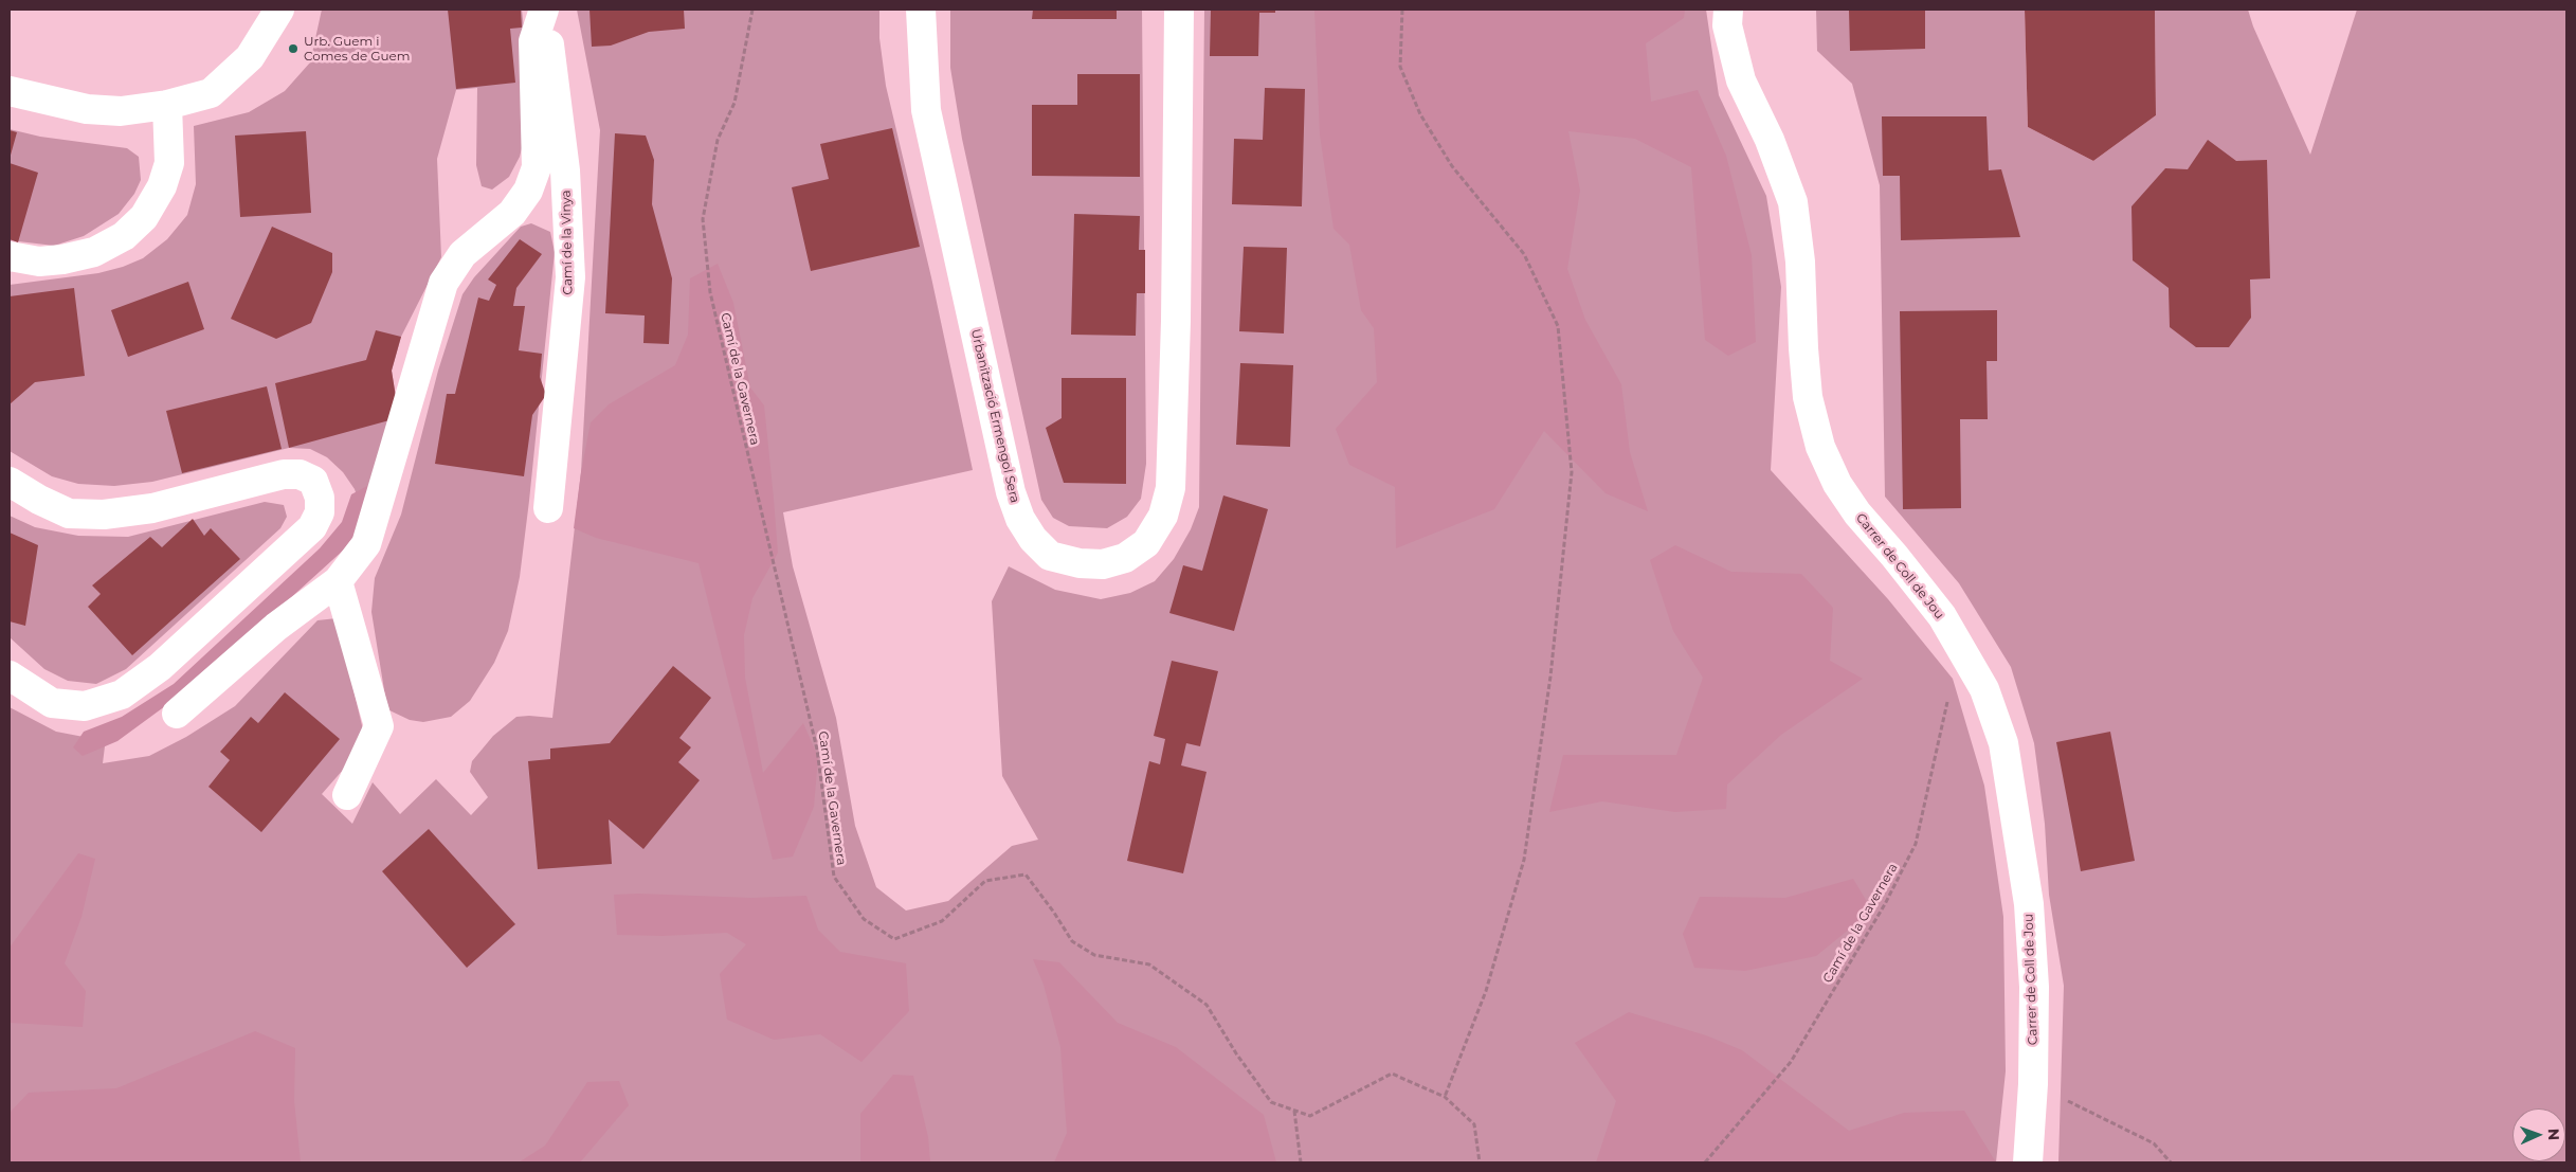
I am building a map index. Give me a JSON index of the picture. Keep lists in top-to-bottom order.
{
  "streets": {
    "street": ["Camí de la Vinya", "Urbanització Ermengol Sera", "Carrer de Coll de Jou"],
    "path": ["Camí de la Gavernera"]
  },
  "crossings": [
    ["Camí de la Gavernera", "Carrer de Coll de Jou"]
  ],
  "places": ["Urb. Guem i Comes de Guem"],
  "north": "right"
}
